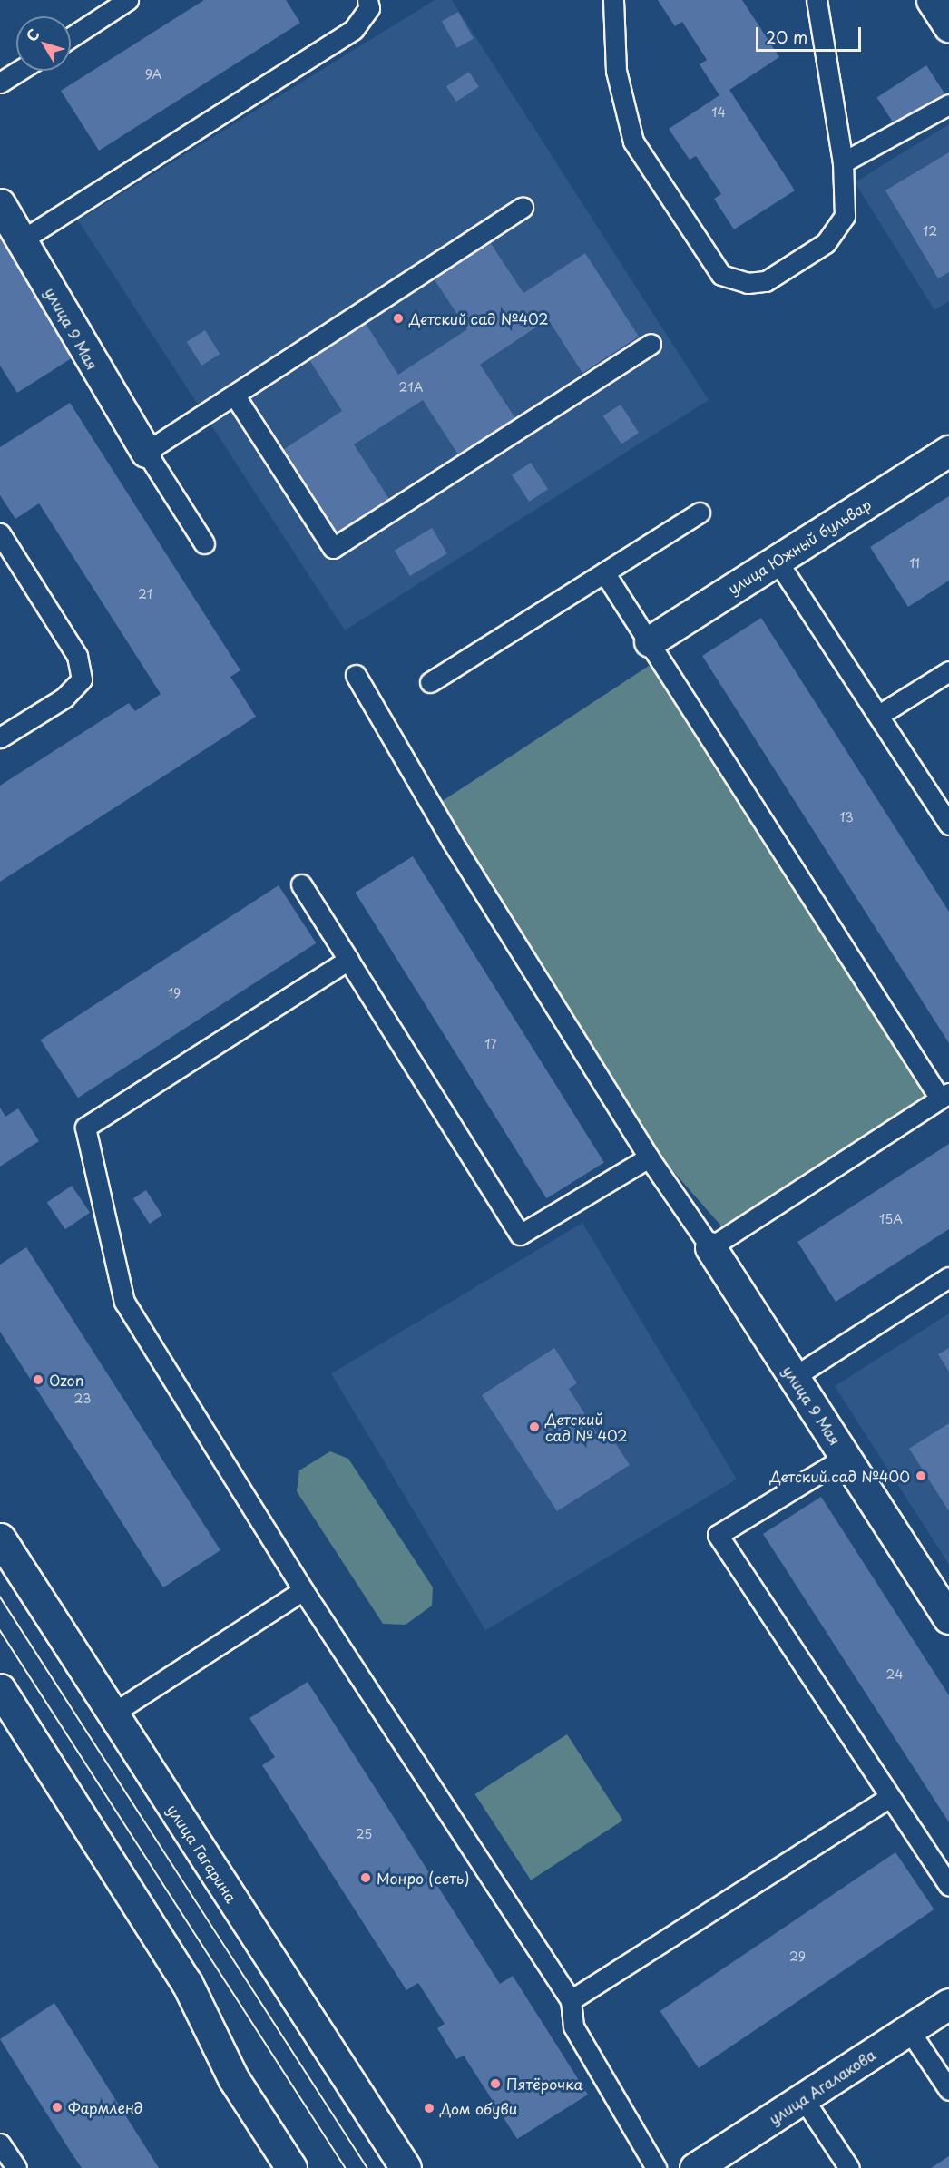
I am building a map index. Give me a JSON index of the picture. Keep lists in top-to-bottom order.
{
  "streets": {
    "street": [
      "улица 9 Мая",
      "улица Южный бульвар",
      "улица Гагарина",
      "улица Агалакова"
    ]
  },
  "places": [
    "Детский сад №402",
    "Ozon",
    "Детский сад № 402",
    "Детский сад №400",
    "Монро (сеть)",
    "Пятёрочка",
    "Фармленд",
    "Дом обуви"
  ],
  "house_numbers": [
    "9А",
    "14",
    "12",
    "21А",
    "11",
    "21",
    "13",
    "19",
    "17",
    "15А",
    "23",
    "24",
    "25",
    "29"
  ],
  "scale_bar": "20 m",
  "north": "top left"
}
